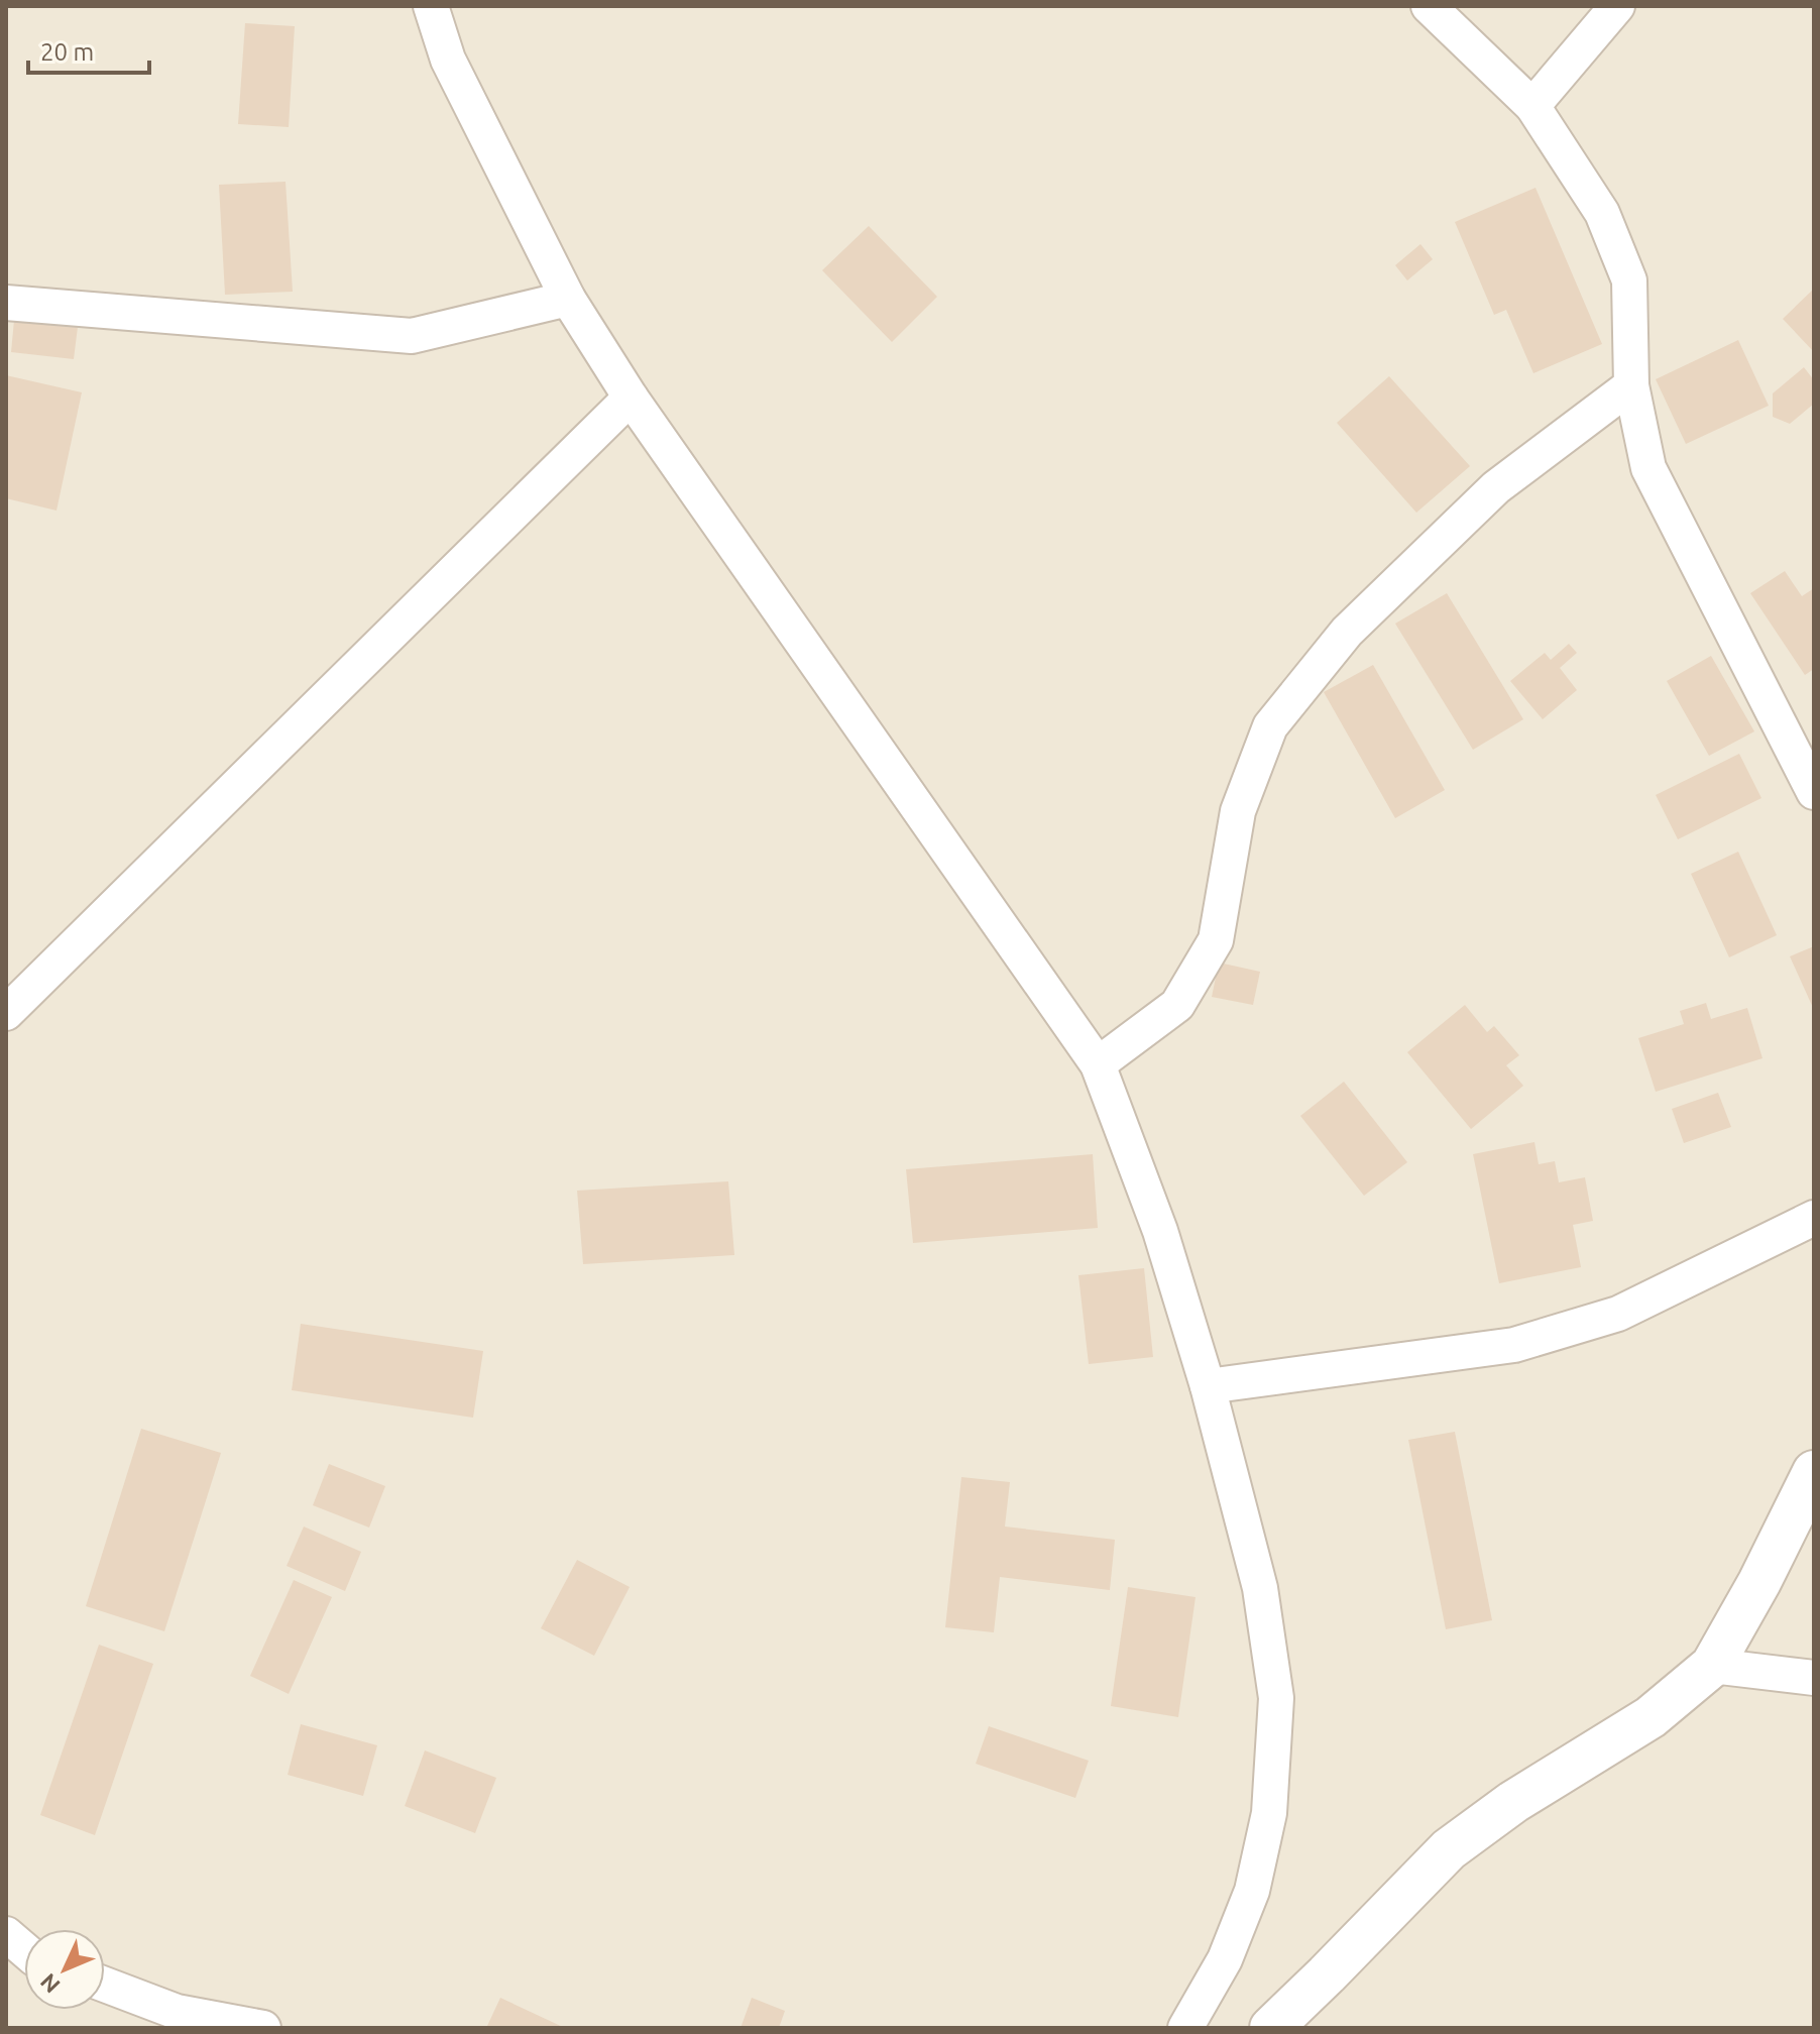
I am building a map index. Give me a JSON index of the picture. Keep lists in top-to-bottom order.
{
  "scale_bar": "20 m",
  "north": "bottom left"
}
